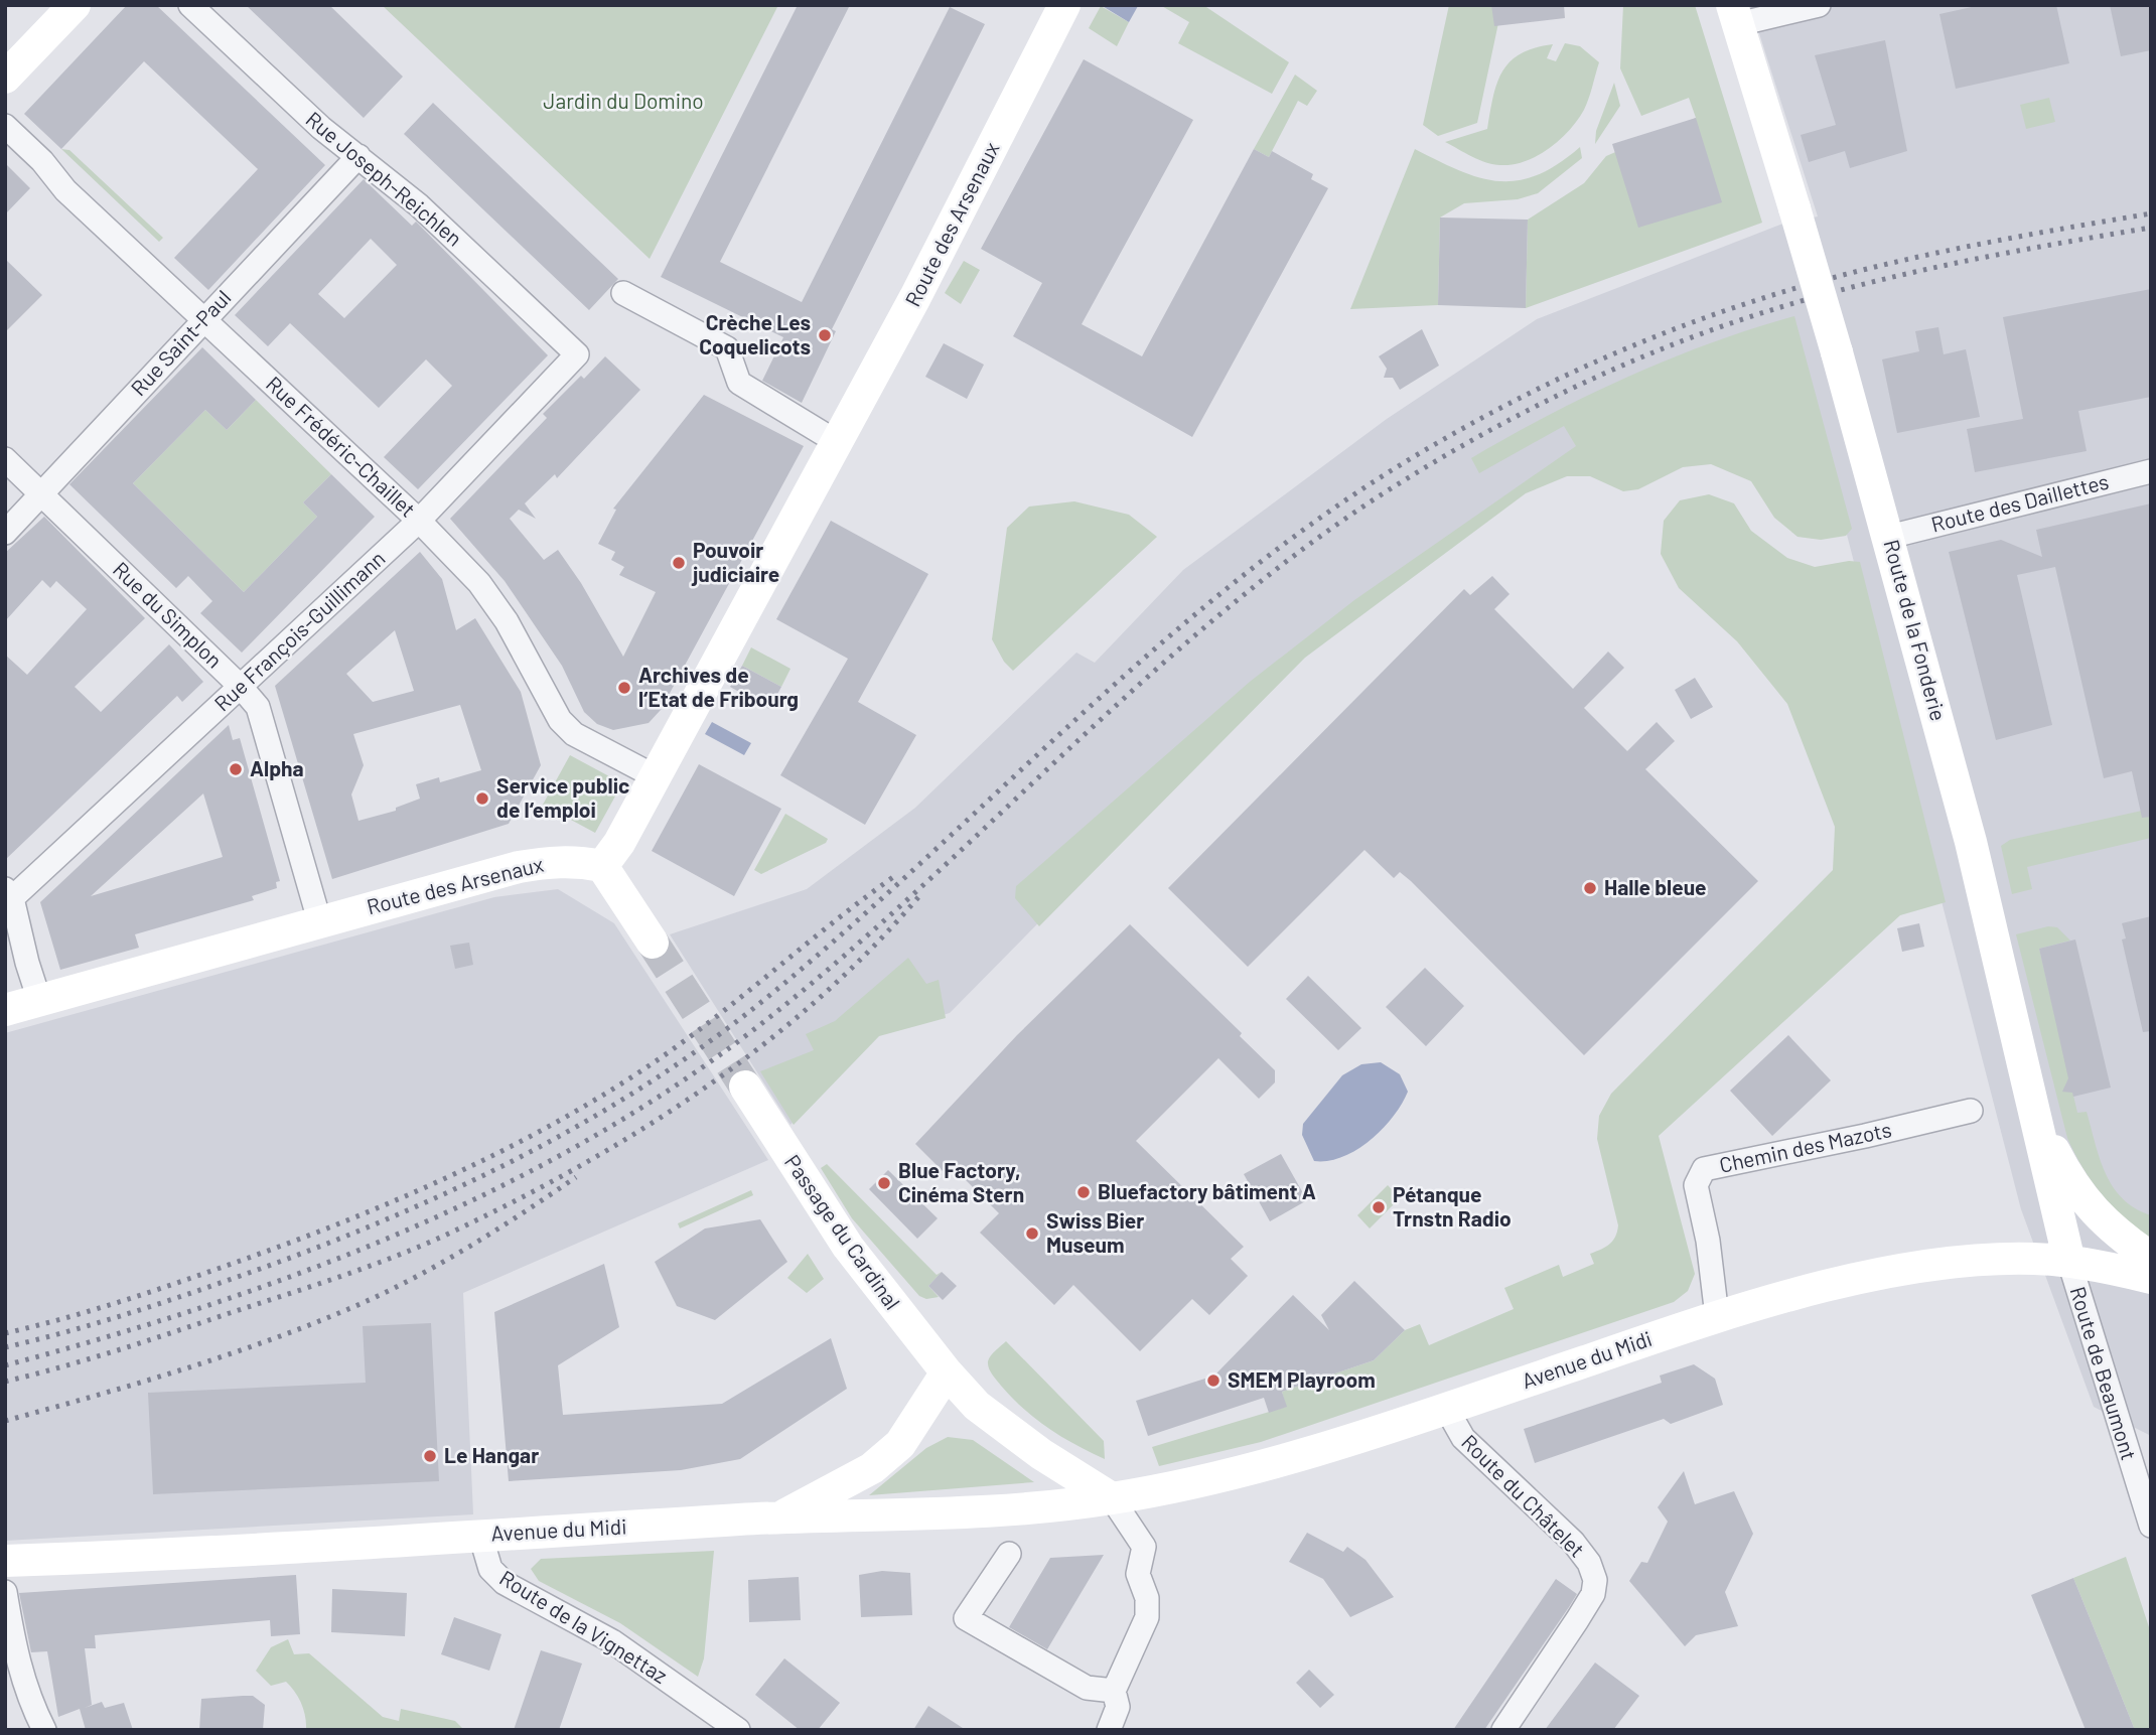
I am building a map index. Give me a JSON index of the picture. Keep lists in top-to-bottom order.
{
  "streets": {
    "main road": [
      "Route des Arsenaux",
      "Route de la Fonderie",
      "Passage du Cardinal",
      "Avenue du Midi"
    ],
    "street": [
      "Rue Joseph-Reichlen",
      "Rue Saint-Paul",
      "Rue Frédéric-Chaillet",
      "Route des Daillettes",
      "Rue du Simplon",
      "Rue François-Guillimann",
      "Chemin des Mazots",
      "Route de Beaumont",
      "Route du Châtelet",
      "Route de la Vignettaz"
    ]
  },
  "crossings": [
    ["Rue Joseph-Reichlen", "Rue Saint-Paul"],
    ["Rue Joseph-Reichlen", "Rue François-Guillimann"],
    ["Route des Arsenaux", "Rue Frédéric-Chaillet"],
    ["Route des Arsenaux", "Rue du Simplon"],
    ["Rue Saint-Paul", "Rue Frédéric-Chaillet"],
    ["Rue Saint-Paul", "Rue du Simplon"],
    ["Rue Frédéric-Chaillet", "Rue François-Guillimann"],
    ["Route des Daillettes", "Route de la Fonderie"],
    ["Rue du Simplon", "Rue François-Guillimann"],
    ["Route de la Fonderie", "Avenue du Midi"],
    ["Route de la Fonderie", "Route de Beaumont"],
    ["Chemin des Mazots", "Avenue du Midi"],
    ["Passage du Cardinal", "Avenue du Midi"],
    ["Avenue du Midi", "Route de Beaumont"],
    ["Avenue du Midi", "Route du Châtelet"],
    ["Avenue du Midi", "Route de la Vignettaz"]
  ],
  "parks": ["Jardin du Domino"],
  "places": [
    "Crèche Les Coquelicots",
    "Pouvoir judiciaire",
    "Archives de l‘Etat de Fribourg",
    "Alpha",
    "Service public de l‘emploi",
    "Halle bleue",
    "Blue Factory, Cinéma Stern",
    "Bluefactory bâtiment A",
    "Pétanque Trnstn Radio",
    "Swiss Bier Museum",
    "SMEM Playroom",
    "Le Hangar"
  ]
}
